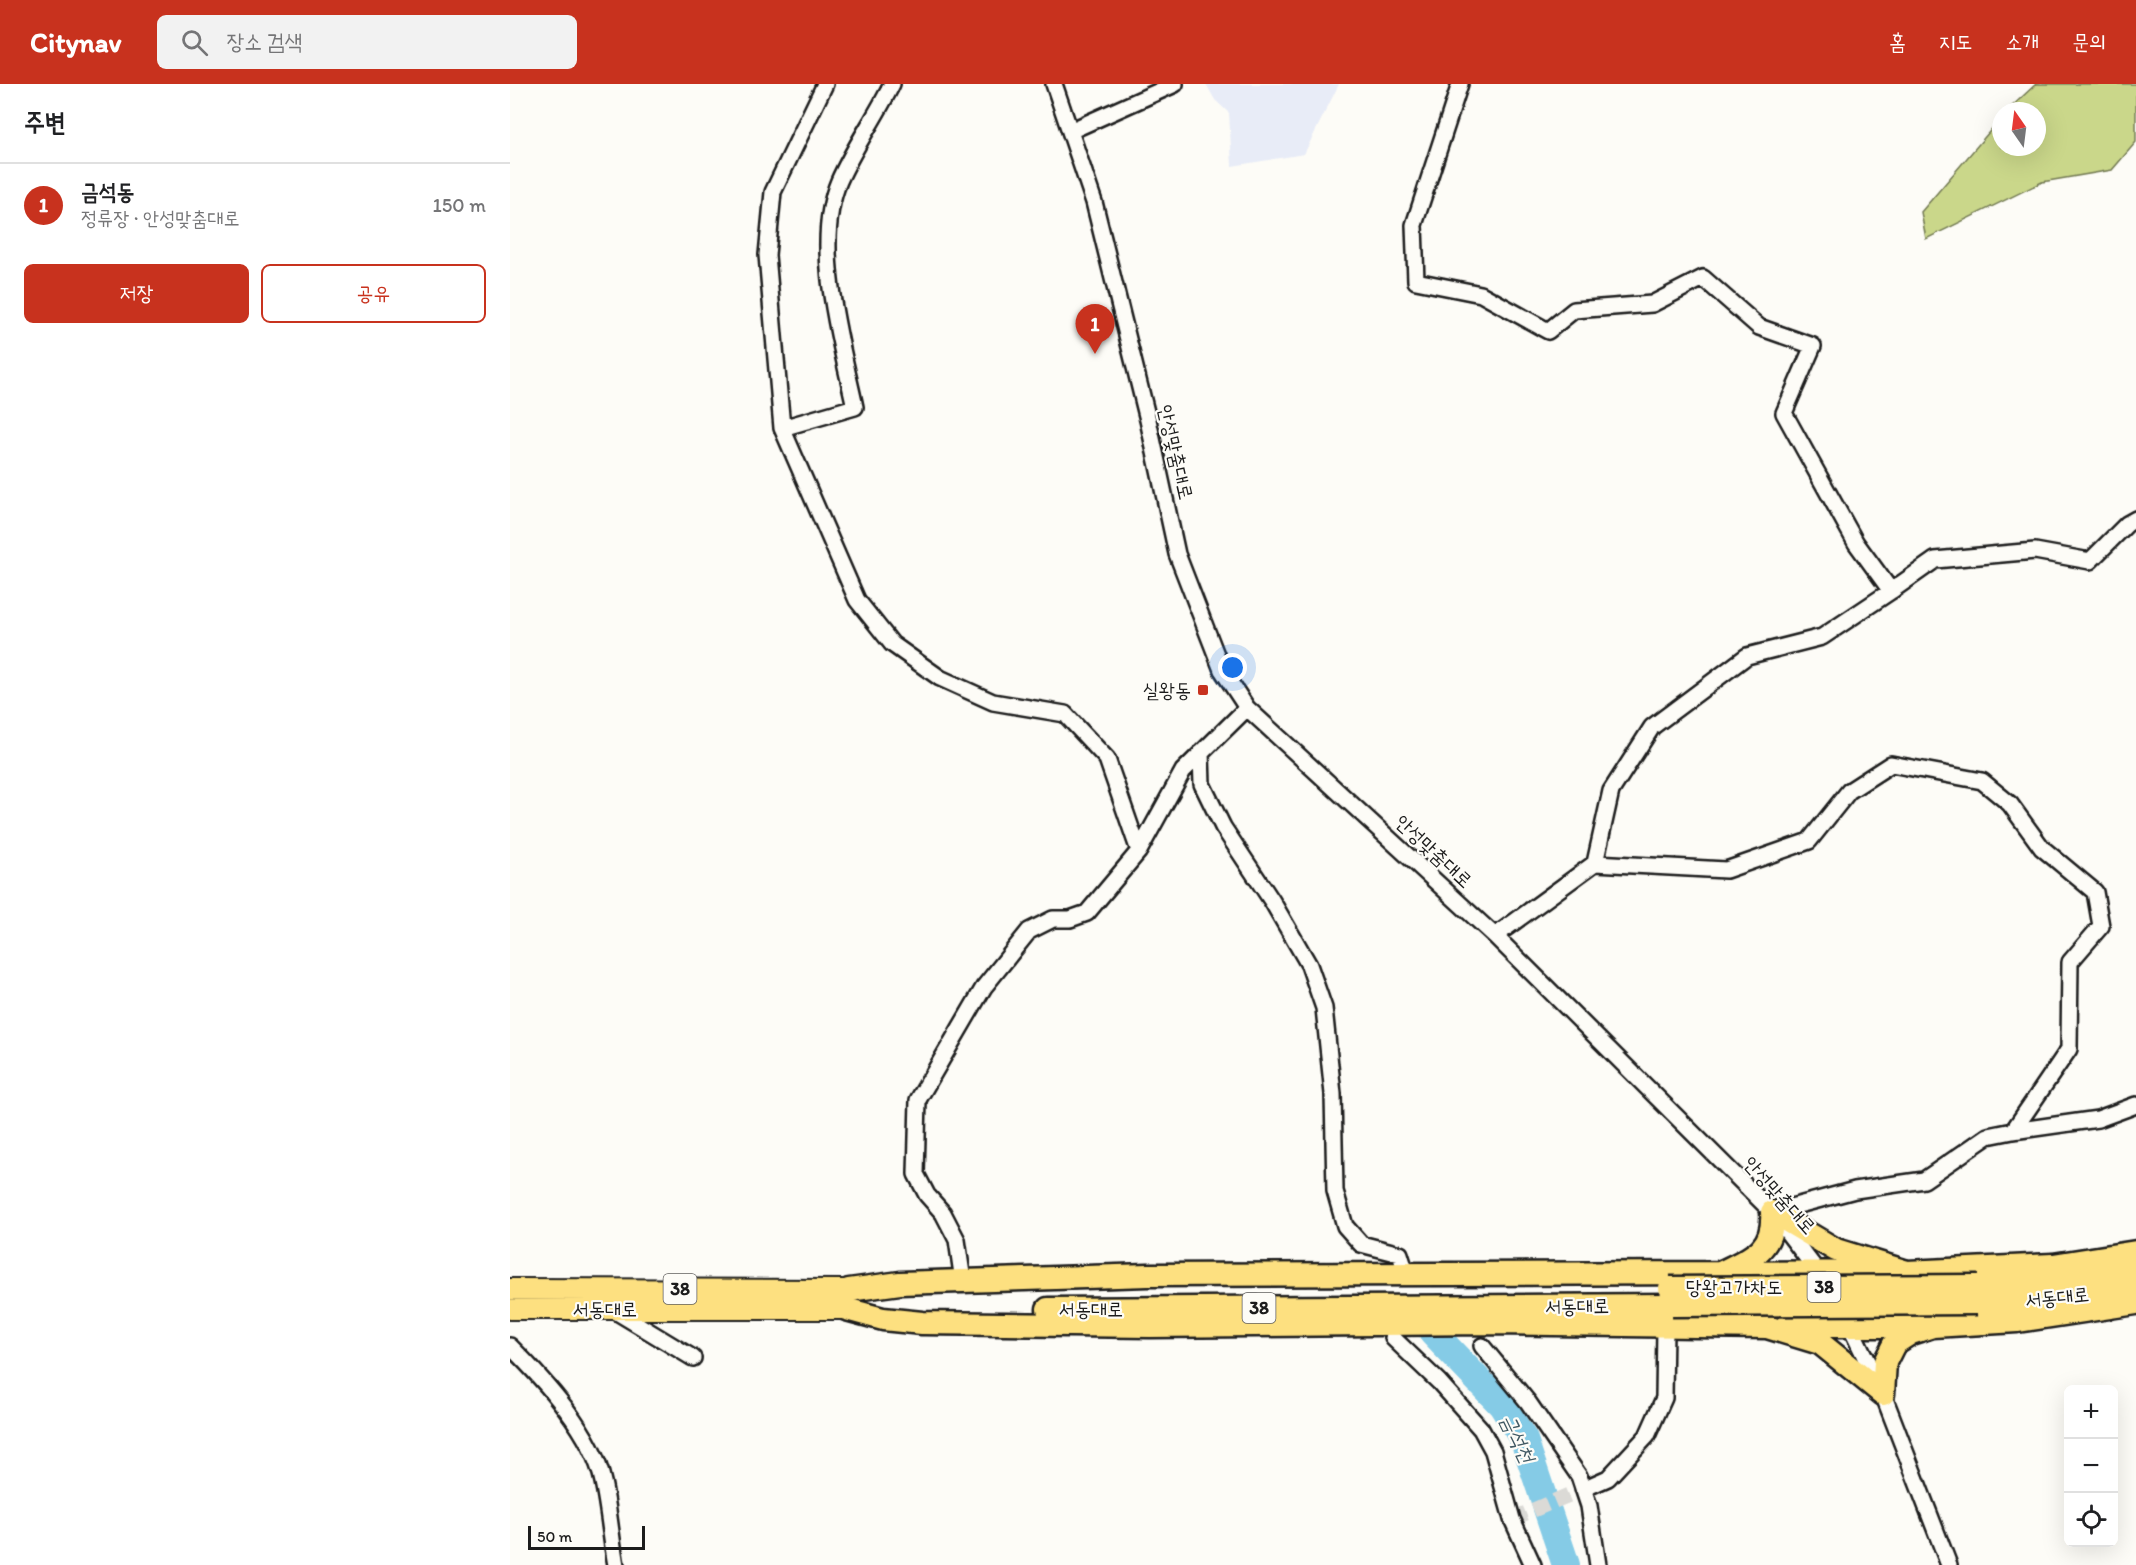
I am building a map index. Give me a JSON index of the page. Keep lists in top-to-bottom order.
{
  "streets": {
    "highway": ["당왕고가차도", "38", "서동대로"],
    "street": ["안성맞춤대로"]
  },
  "crossings": [
    ["당왕고가차도", "서동대로"]
  ],
  "water": ["금석천"],
  "places": {
    "transit": ["실왕동"]
  },
  "scale_bar": "50 m",
  "north": "top",
  "page": {
    "header": "Citynav",
    "search": "장소 검색",
    "nav": [
      "홈",
      "지도",
      "소개",
      "문의"
    ],
    "heading": "주변",
    "list": [
      {
        "mark": "1",
        "name": "금석동",
        "note": "정류장 · 안성맞춤대로",
        "value": "150 m"
      }
    ],
    "buttons": ["저장", "공유"],
    "pins": "1",
    "map_buttons": ["+", "−"],
    "scale": "50 m"
  }
}
